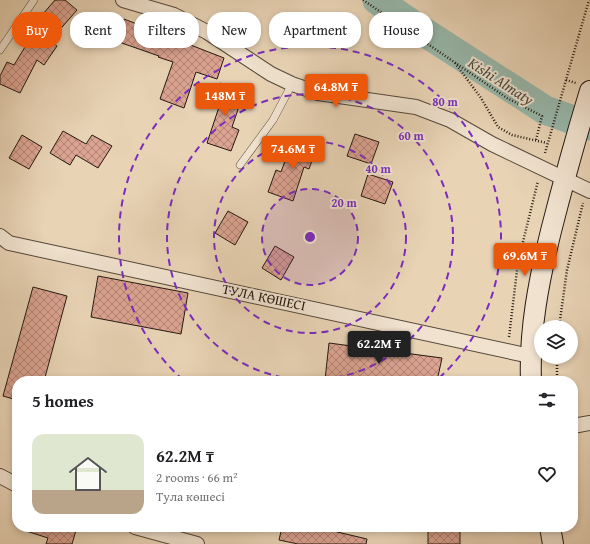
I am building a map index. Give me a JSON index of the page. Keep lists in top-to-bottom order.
{
  "streets": {
    "street": ["ТУЛА КӨШЕСІ"]
  },
  "water": ["Kіshі Almaty"],
  "page": {
    "chip": [
      "Buy",
      "Rent",
      "Filters",
      "New",
      "Apartment",
      "House"
    ],
    "price": [
      "64.8M ₸",
      "148M ₸",
      "74.6M ₸",
      "69.6M ₸",
      "62.2M ₸"
    ],
    "heading": "5 homes",
    "list": [
      {
        "name": "62.2M ₸",
        "note": "2 rooms · 66 m² · Тула көшесі"
      }
    ]
  },
  "rings": [
    "80 m",
    "60 m",
    "40 m",
    "20 m"
  ]
}
